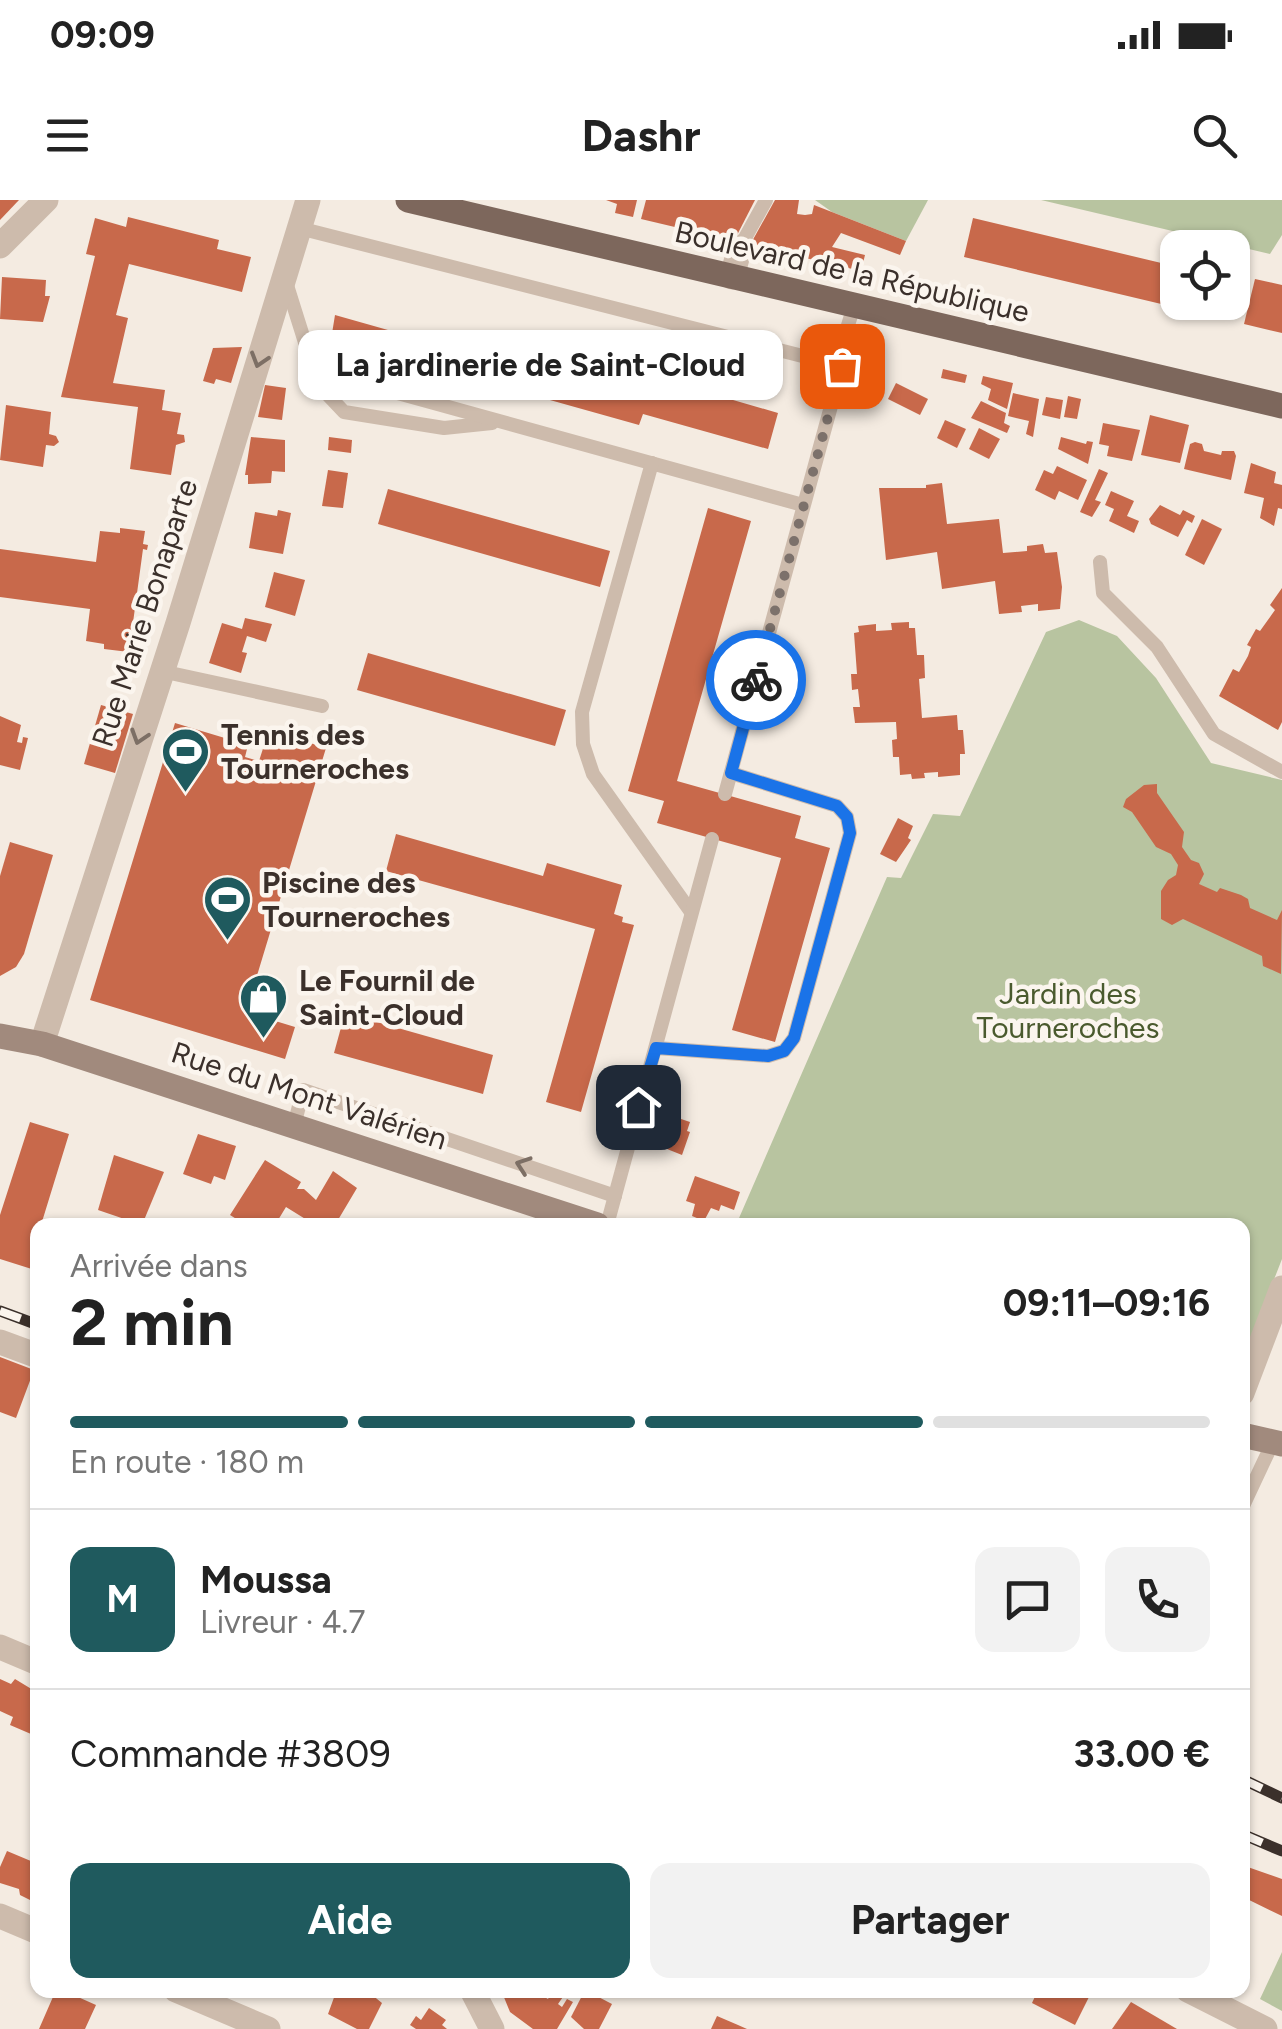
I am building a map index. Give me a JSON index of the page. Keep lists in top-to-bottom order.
{
  "streets": {
    "main road": ["Boulevard de la République", "Rue du Mont Valérien"],
    "street": ["Rue Marie Bonaparte"]
  },
  "crossings": [
    ["Rue Marie Bonaparte", "Rue du Mont Valérien"]
  ],
  "one_way": ["Rue Marie Bonaparte"],
  "parks": ["Jardin des Tourneroches"],
  "places": {
    "other": ["La jardinerie de Saint-Cloud"],
    "sports": ["Tennis des Tourneroches", "Piscine des Tourneroches"],
    "shop": ["Le Fournil de Saint-Cloud"]
  },
  "page": {
    "status": "09:09",
    "header": "Dashr",
    "bubble": "La jardinerie de Saint-Cloud",
    "heading": ["2 min", "Arrivée dans", "09:11–09:16"],
    "panel": [
      "Moussa",
      "Livreur · 4.7",
      "Commande #3809",
      "33.00 €"
    ],
    "bar": "En route · 180 m",
    "round": "M",
    "buttons": ["Aide", "Partager"]
  }
}
